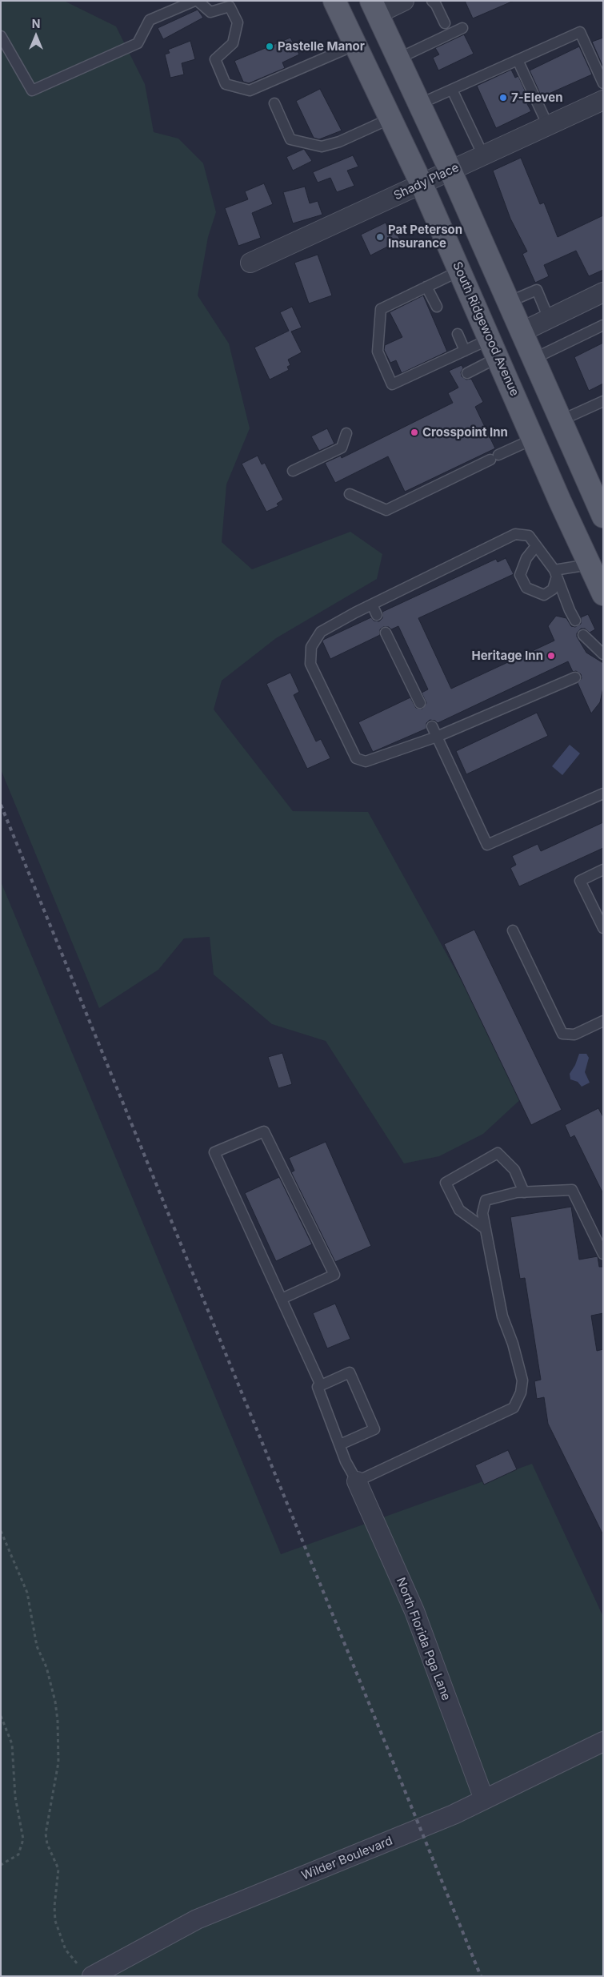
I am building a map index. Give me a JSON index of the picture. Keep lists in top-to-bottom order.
{
  "streets": {
    "main road": ["South Ridgewood Avenue"],
    "street": ["Shady Place", "North Florida Pga Lane", "Wilder Boulevard"]
  },
  "crossings": [
    ["Shady Place", "South Ridgewood Avenue"],
    ["North Florida Pga Lane", "Wilder Boulevard"]
  ],
  "places": [
    "Pastelle Manor",
    "7-Eleven",
    "Pat Peterson Insurance",
    "Crosspoint Inn",
    "Heritage Inn"
  ],
  "north": "top"
}
